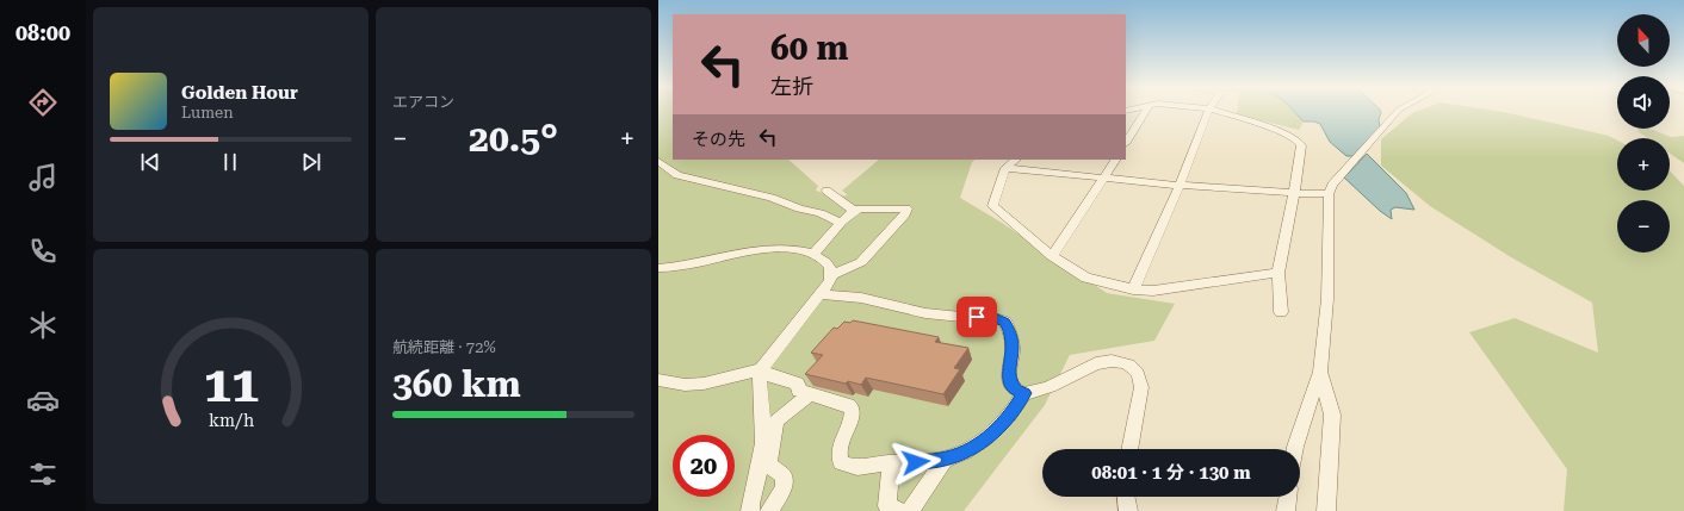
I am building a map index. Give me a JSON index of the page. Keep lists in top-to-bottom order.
{
  "north": "top",
  "page": {
    "tabs": "08:00",
    "tile": [
      "エアコン",
      ["航続距離 · 72%", "360 km"]
    ],
    "map_buttons": ["+", "−"],
    "turn": ["60 m", "左折"],
    "song": ["Golden Hour", "Lumen"],
    "then": "その先",
    "heat": ["−", "20.5°", "+"],
    "limit": "20",
    "trip": "08:01 · 1 分 · 130 m",
    "gauge": ["11", "km/h"]
  }
}
